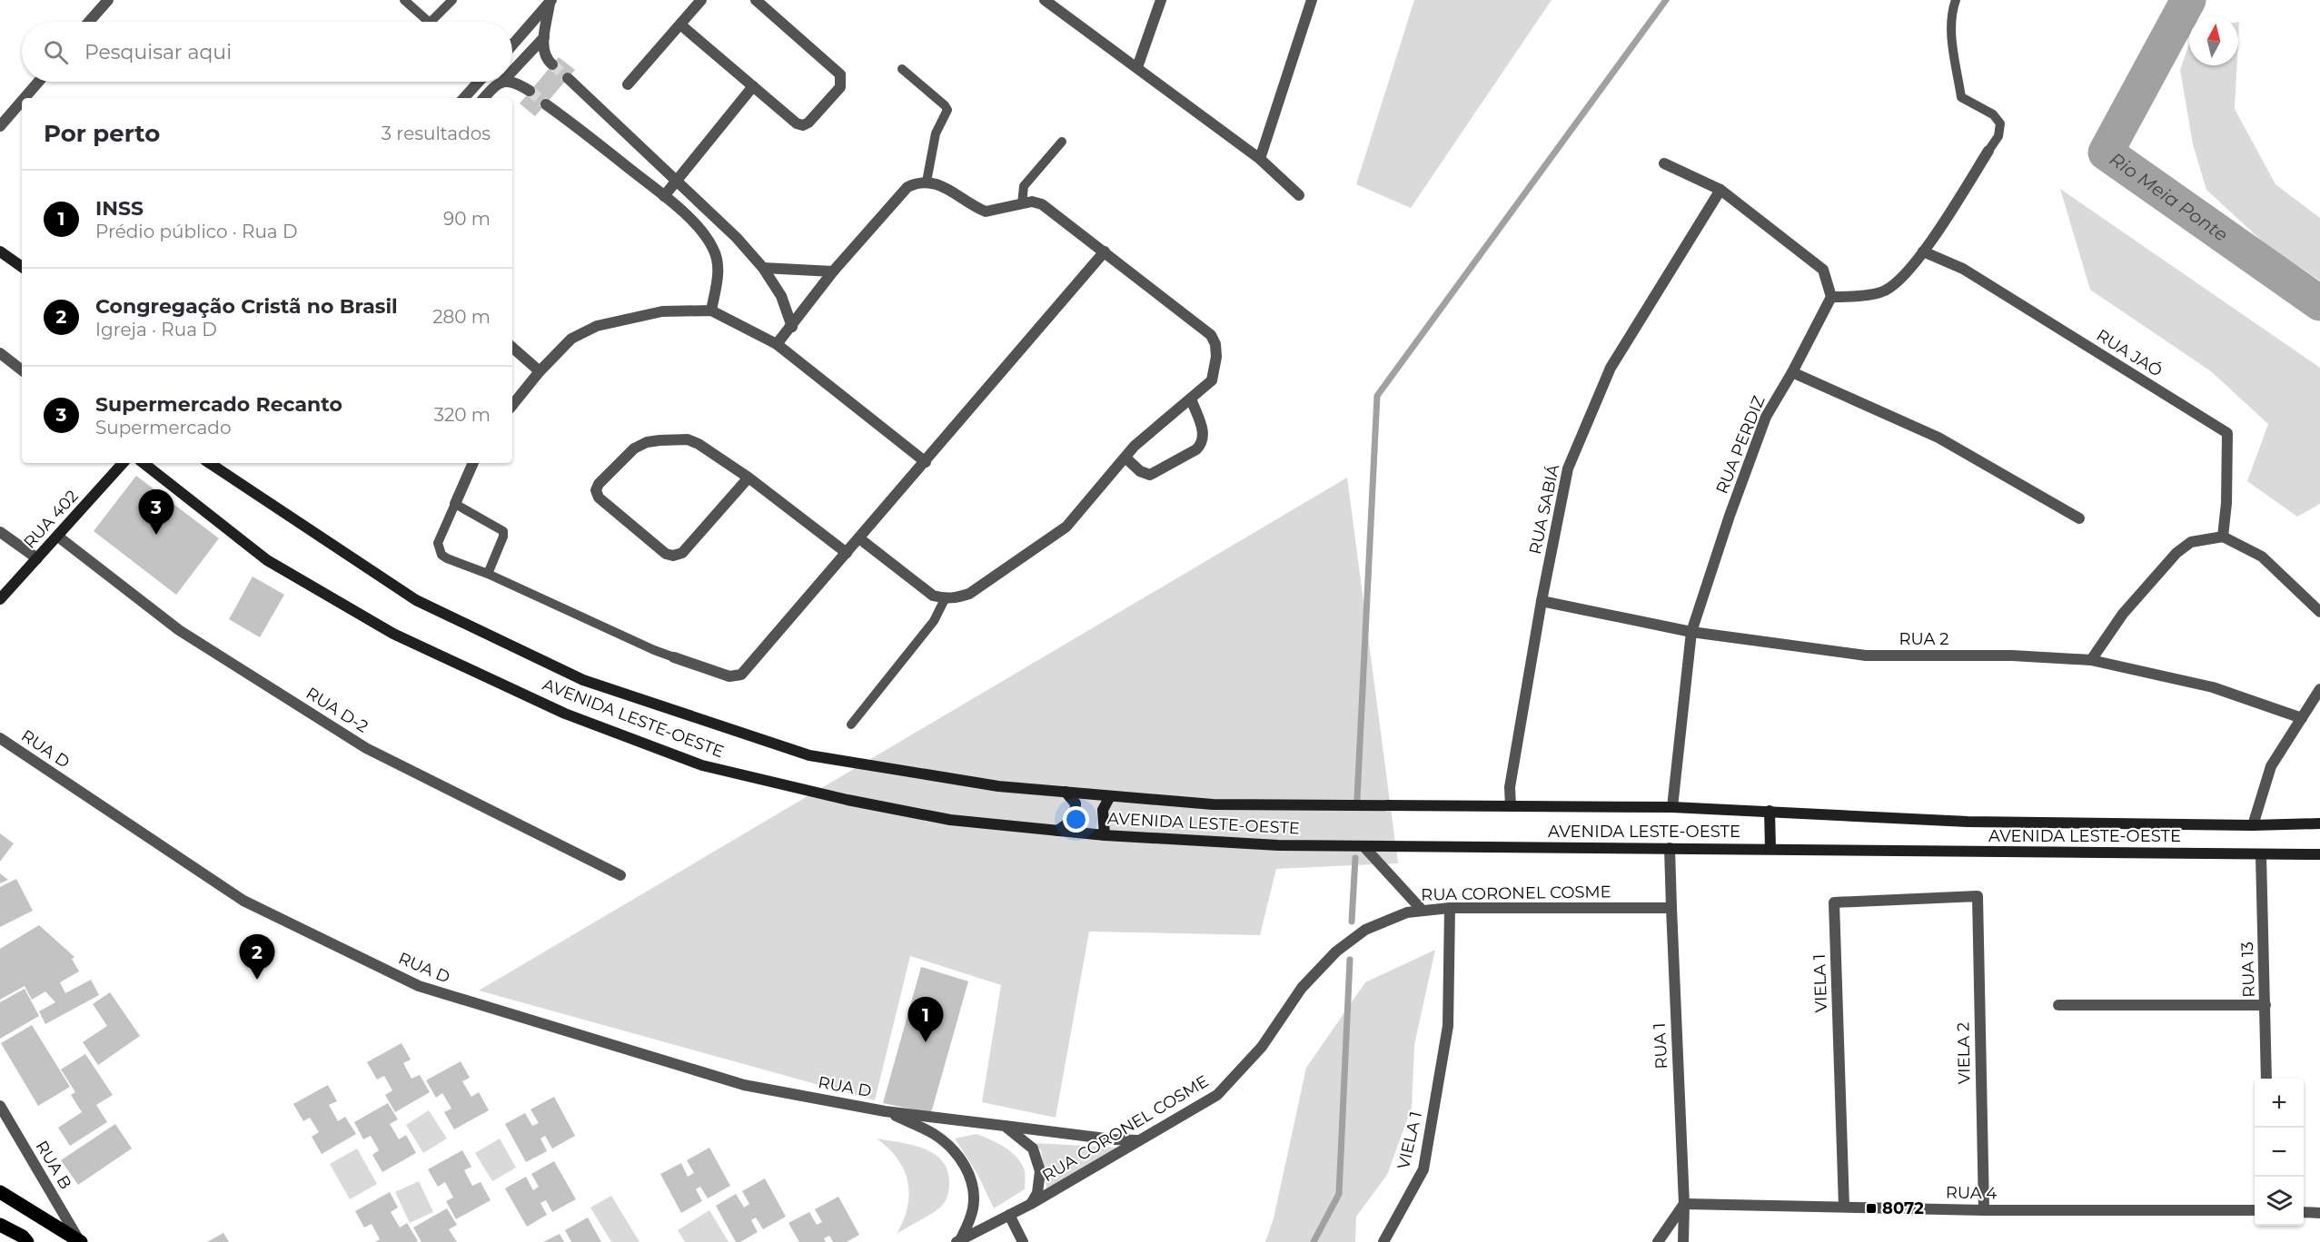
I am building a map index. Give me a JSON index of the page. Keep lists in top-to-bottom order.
{
  "streets": {
    "main road": ["RUA 402", "AVENIDA LESTE-OESTE"],
    "street": [
      "RUA JAÓ",
      "RUA PERDIZ",
      "RUA SABIÁ",
      "RUA 2",
      "RUA D-2",
      "RUA D",
      "RUA CORONEL COSME",
      "RUA 13",
      "VIELA 1",
      "RUA 1",
      "VIELA 2",
      "RUA B",
      "RUA 4"
    ]
  },
  "crossings": [
    ["RUA PERDIZ", "RUA 2"],
    ["RUA PERDIZ", "AVENIDA LESTE-OESTE"],
    ["RUA SABIÁ", "RUA 2"],
    ["RUA SABIÁ", "AVENIDA LESTE-OESTE"],
    ["RUA 402", "RUA D-2"],
    ["AVENIDA LESTE-OESTE", "RUA 13"],
    ["AVENIDA LESTE-OESTE", "RUA 1"],
    ["RUA D", "RUA CORONEL COSME"],
    ["RUA CORONEL COSME", "VIELA 1"],
    ["RUA CORONEL COSME", "RUA 1"],
    ["VIELA 1", "VIELA 2"],
    ["VIELA 1", "RUA 4"],
    ["RUA 1", "RUA 4"],
    ["VIELA 2", "RUA 4"]
  ],
  "water": ["Rio Meia Ponte"],
  "places": {
    "transit": ["8072"]
  },
  "north": "top",
  "page": {
    "search": "Pesquisar aqui",
    "heading": ["Por perto", "3 resultados"],
    "list": [
      {
        "mark": "1",
        "name": "INSS",
        "note": "Prédio público · Rua D",
        "value": "90 m"
      },
      {
        "mark": "2",
        "name": "Congregação Cristã no Brasil",
        "note": "Igreja · Rua D",
        "value": "280 m"
      },
      {
        "mark": "3",
        "name": "Supermercado Recanto",
        "note": "Supermercado",
        "value": "320 m"
      }
    ],
    "pins": ["3", "2", "1"],
    "map_buttons": ["+", "−"]
  }
}
